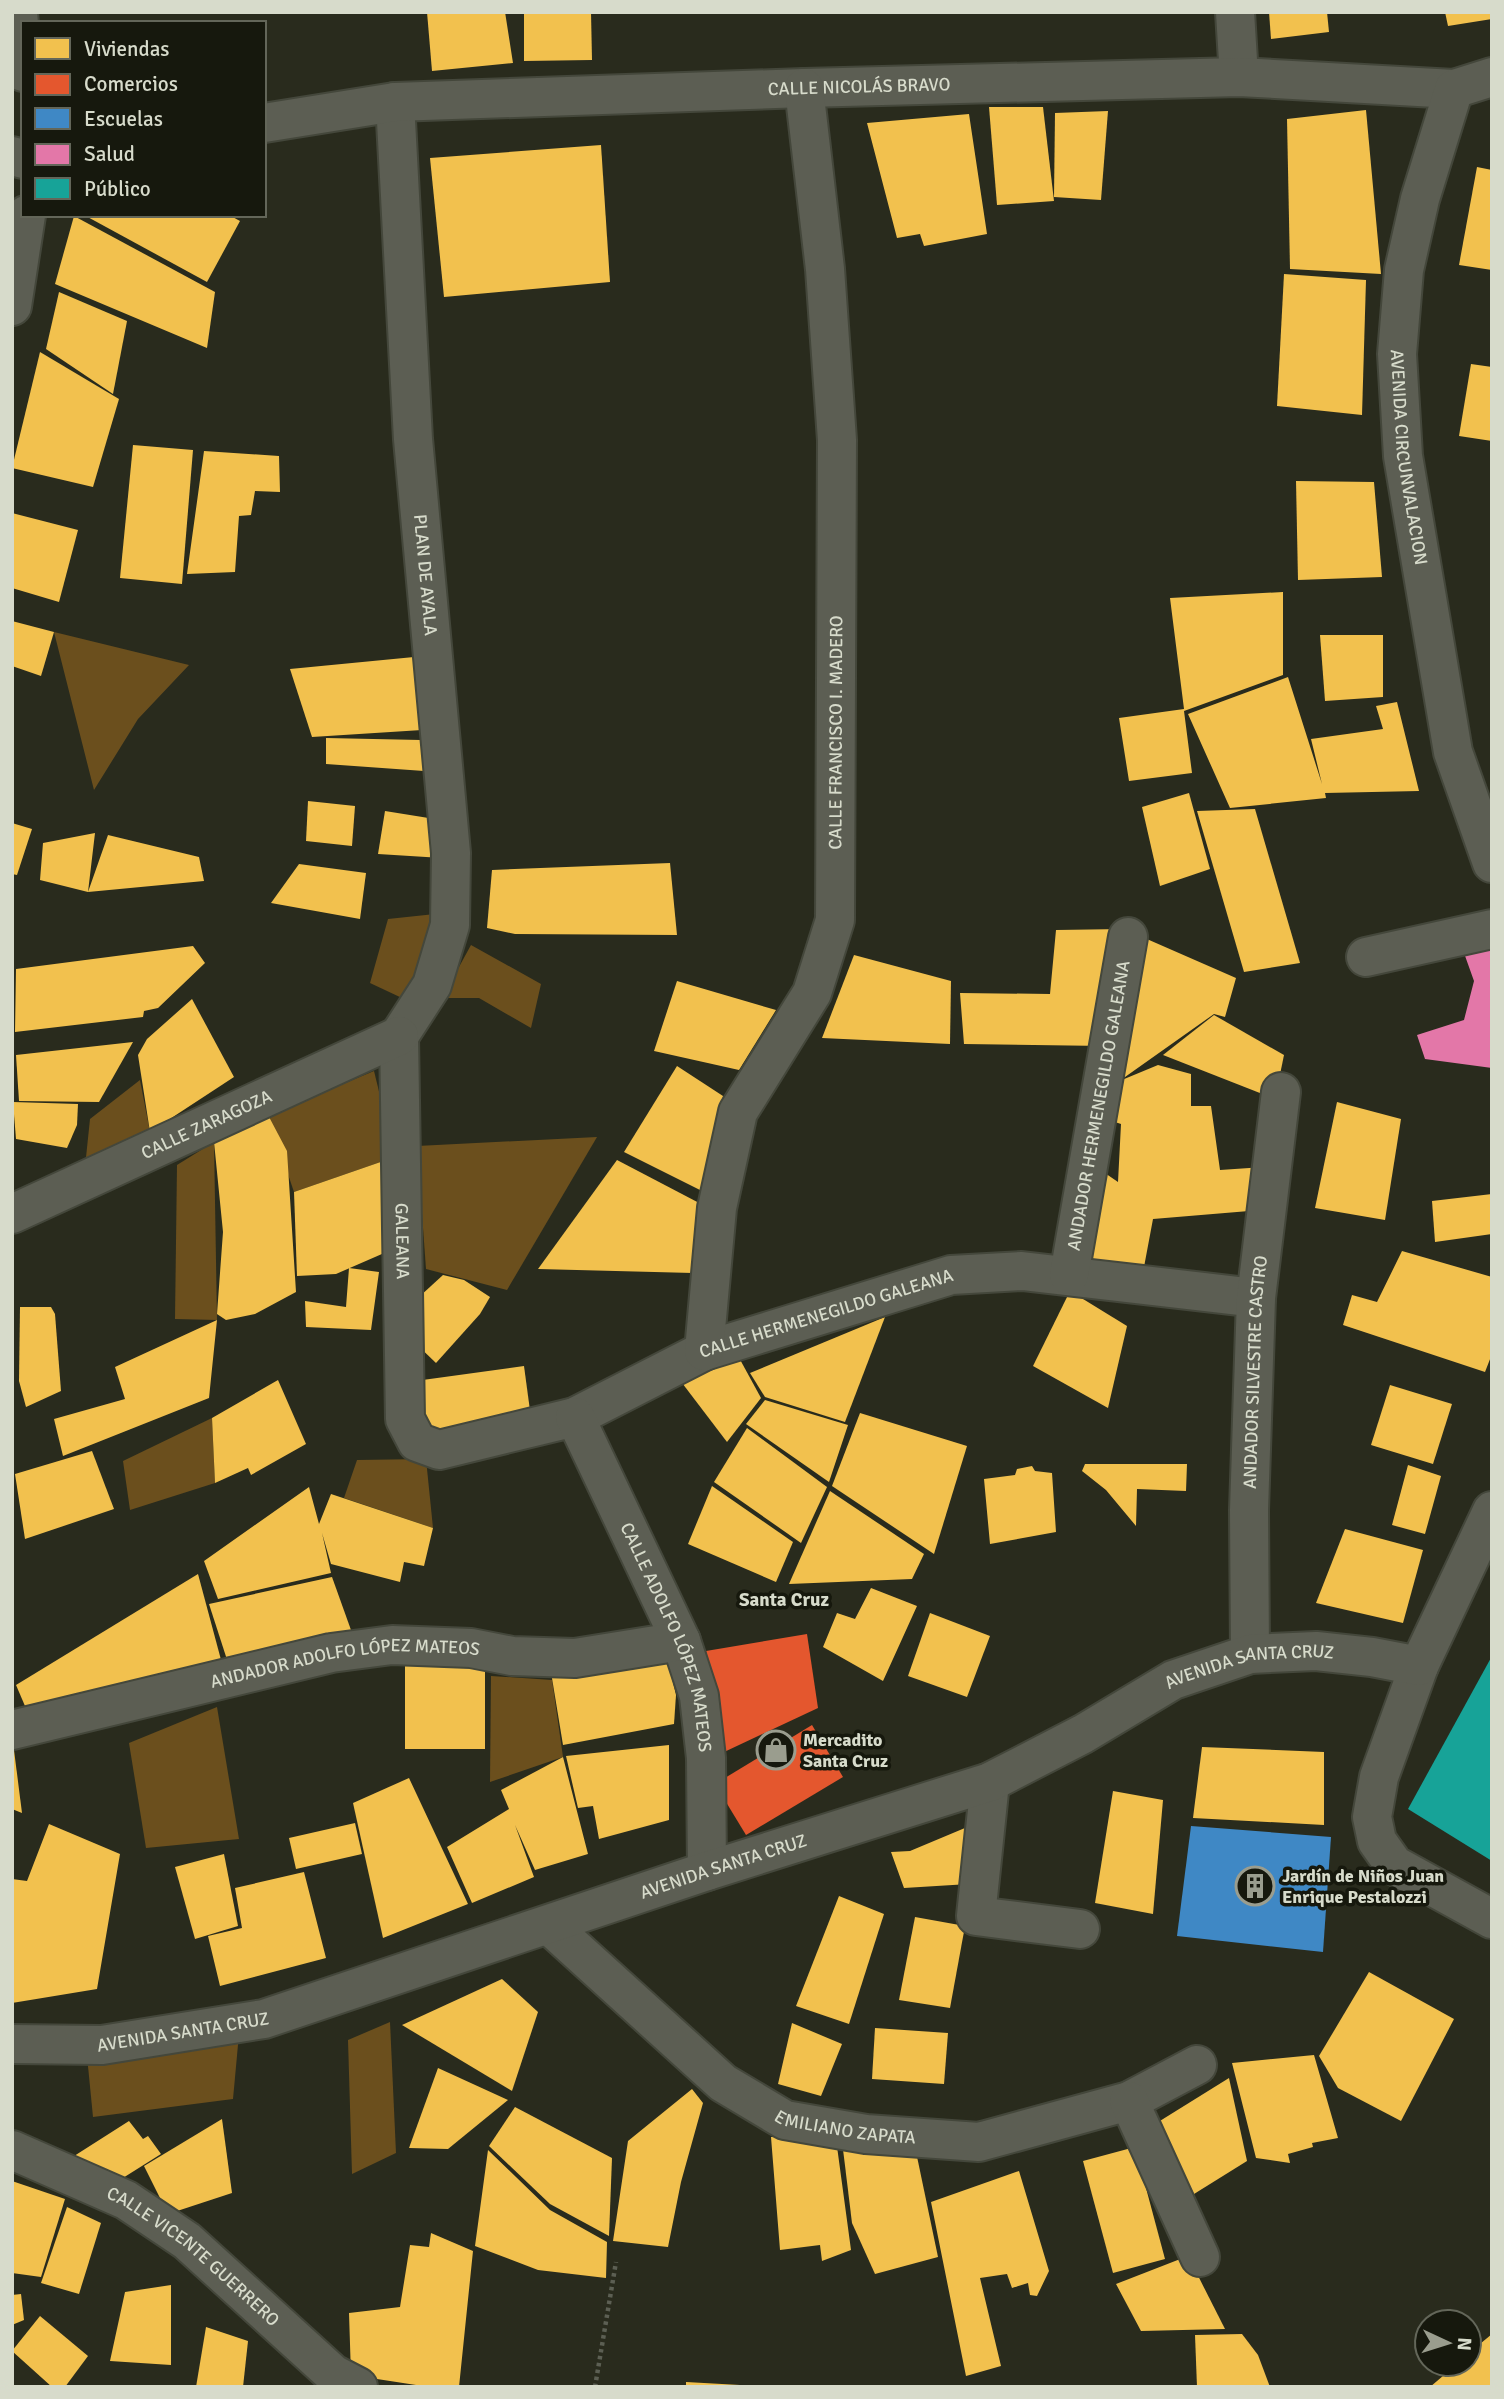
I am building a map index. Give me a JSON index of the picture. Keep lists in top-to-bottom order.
{
  "streets": {
    "street": [
      "CALLE NICOLÁS BRAVO",
      "AVENIDA CIRCUNVALACION",
      "PLAN DE AYALA",
      "CALLE FRANCISCO I. MADERO",
      "ANDADOR HERMENEGILDO GALEANA",
      "CALLE ZARAGOZA",
      "GALEANA",
      "CALLE HERMENEGILDO GALEANA",
      "ANDADOR SILVESTRE CASTRO",
      "CALLE ADOLFO LÓPEZ MATEOS",
      "ANDADOR ADOLFO LÓPEZ MATEOS",
      "AVENIDA SANTA CRUZ",
      "EMILIANO ZAPATA",
      "CALLE VICENTE GUERRERO"
    ]
  },
  "crossings": [
    ["CALLE NICOLÁS BRAVO", "AVENIDA CIRCUNVALACION"],
    ["CALLE NICOLÁS BRAVO", "PLAN DE AYALA"],
    ["CALLE NICOLÁS BRAVO", "CALLE FRANCISCO I. MADERO"],
    ["PLAN DE AYALA", "CALLE ZARAGOZA"],
    ["PLAN DE AYALA", "GALEANA"],
    ["CALLE FRANCISCO I. MADERO", "CALLE HERMENEGILDO GALEANA"],
    ["ANDADOR HERMENEGILDO GALEANA", "CALLE HERMENEGILDO GALEANA"],
    ["CALLE ZARAGOZA", "GALEANA"],
    ["GALEANA", "CALLE HERMENEGILDO GALEANA"],
    ["CALLE HERMENEGILDO GALEANA", "ANDADOR SILVESTRE CASTRO"],
    ["CALLE HERMENEGILDO GALEANA", "CALLE ADOLFO LÓPEZ MATEOS"],
    ["ANDADOR SILVESTRE CASTRO", "AVENIDA SANTA CRUZ"],
    ["CALLE ADOLFO LÓPEZ MATEOS", "ANDADOR ADOLFO LÓPEZ MATEOS"],
    ["CALLE ADOLFO LÓPEZ MATEOS", "AVENIDA SANTA CRUZ"],
    ["AVENIDA SANTA CRUZ", "EMILIANO ZAPATA"]
  ],
  "districts": ["Santa Cruz"],
  "places": {
    "shop": ["Mercadito Santa Cruz"],
    "building": ["Jardín de Niños Juan Enrique Pestalozzi"]
  },
  "legend": [
    "Viviendas",
    "Comercios",
    "Escuelas",
    "Salud",
    "Público"
  ],
  "north": "right"
}
